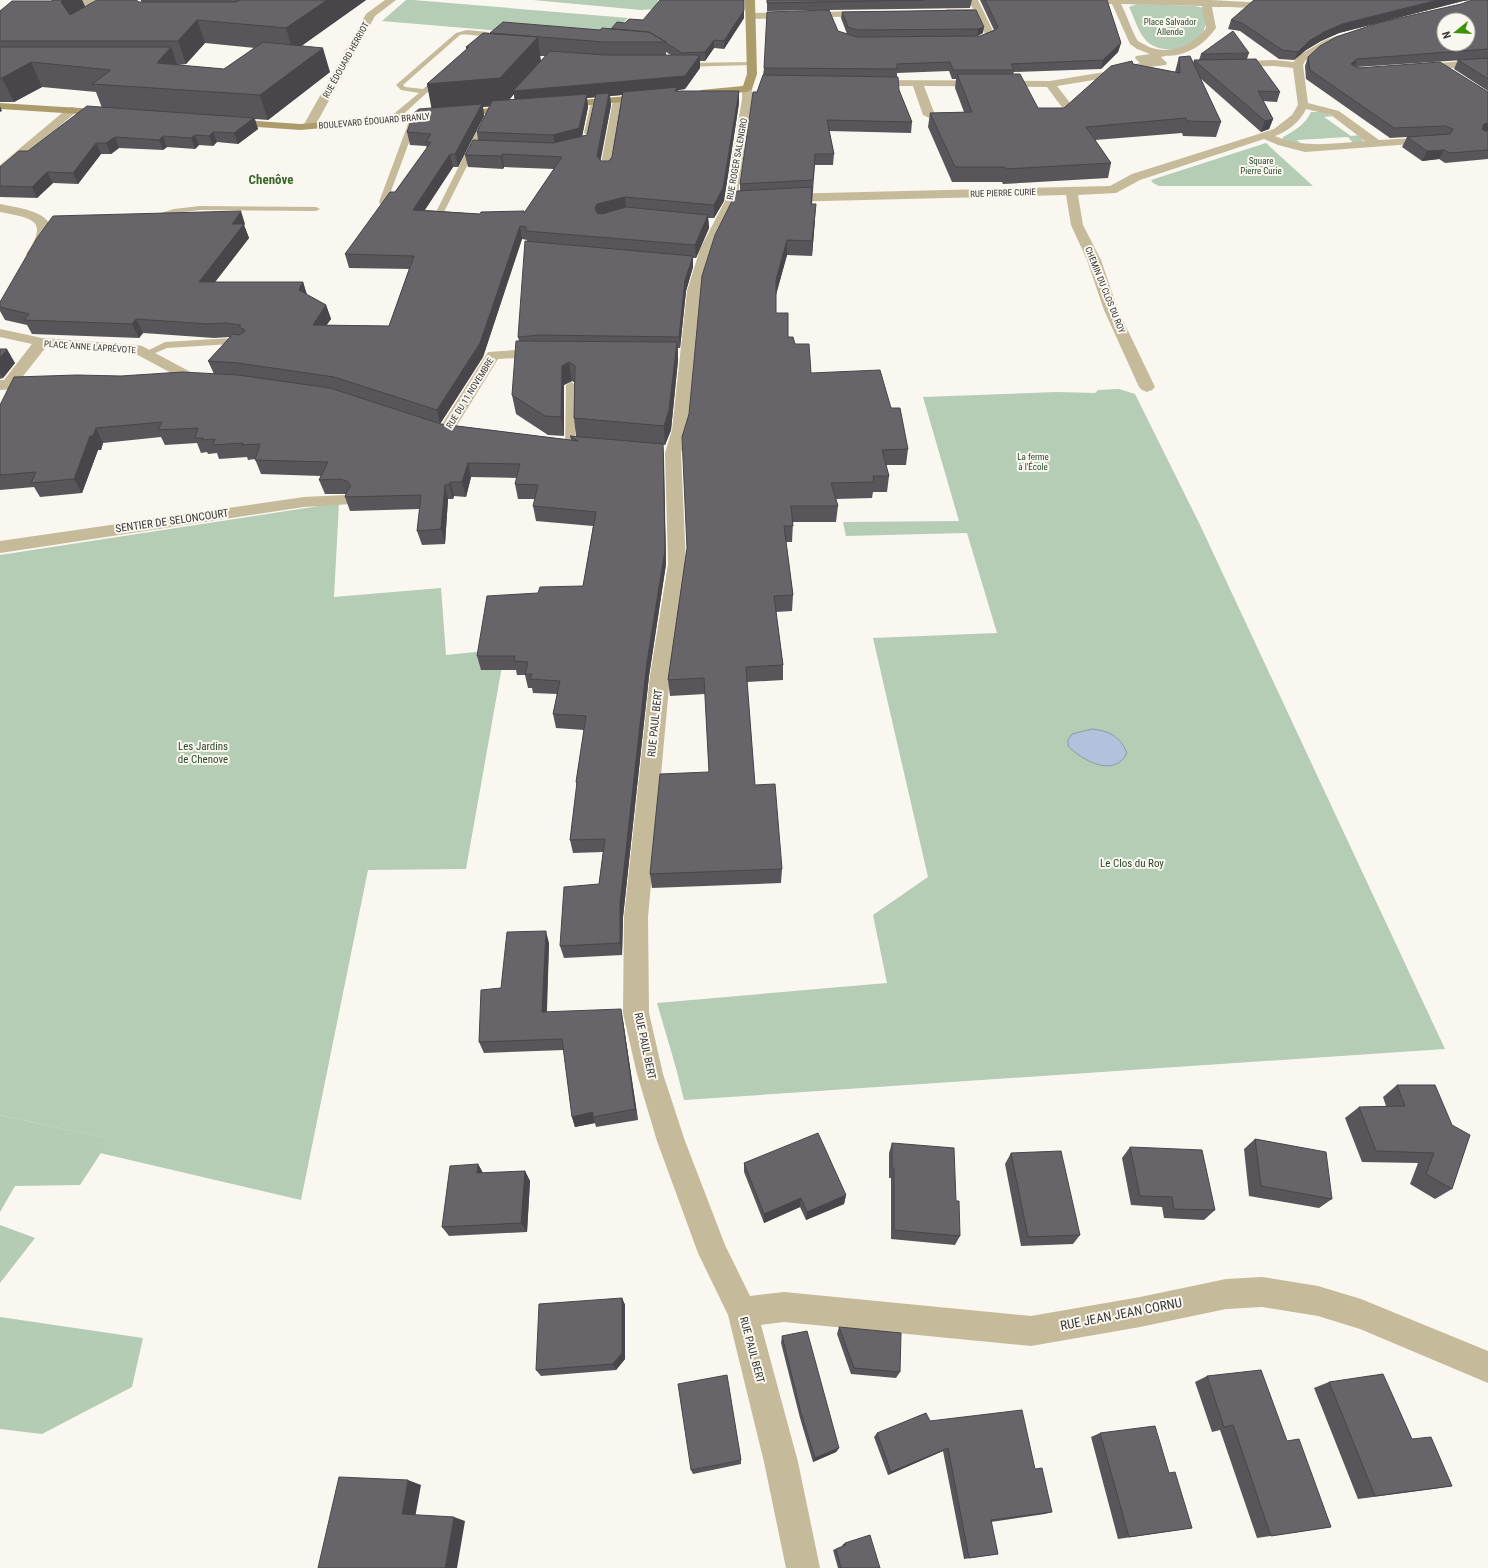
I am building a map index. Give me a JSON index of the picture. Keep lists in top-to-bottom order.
{
  "streets": {
    "street": [
      "RUE ÉDOUARD HERRIOT",
      "BOULEVARD ÉDOUARD BRANLY",
      "RUE ROGER SALENGRO",
      "RUE PIERRE CURIE",
      "CHEMIN DU CLOS DU ROY",
      "PLACE ANNE LAPRÉVOTE",
      "RUE DU 11 NOVEMBRE",
      "SENTIER DE SELONCOURT",
      "RUE PAUL BERT",
      "RUE JEAN JEAN CORNU"
    ]
  },
  "crossings": [
    ["RUE ÉDOUARD HERRIOT", "BOULEVARD ÉDOUARD BRANLY"],
    ["RUE ROGER SALENGRO", "RUE PAUL BERT"],
    ["RUE PIERRE CURIE", "CHEMIN DU CLOS DU ROY"],
    ["RUE PAUL BERT", "RUE JEAN JEAN CORNU"]
  ],
  "districts": ["Chenôve"],
  "parks": [
    "Place Salvador Allende",
    "Square Pierre Curie",
    "La ferme à l'École",
    "Les Jardins de Chenove",
    "Le Clos du Roy"
  ],
  "north": "left"
}
